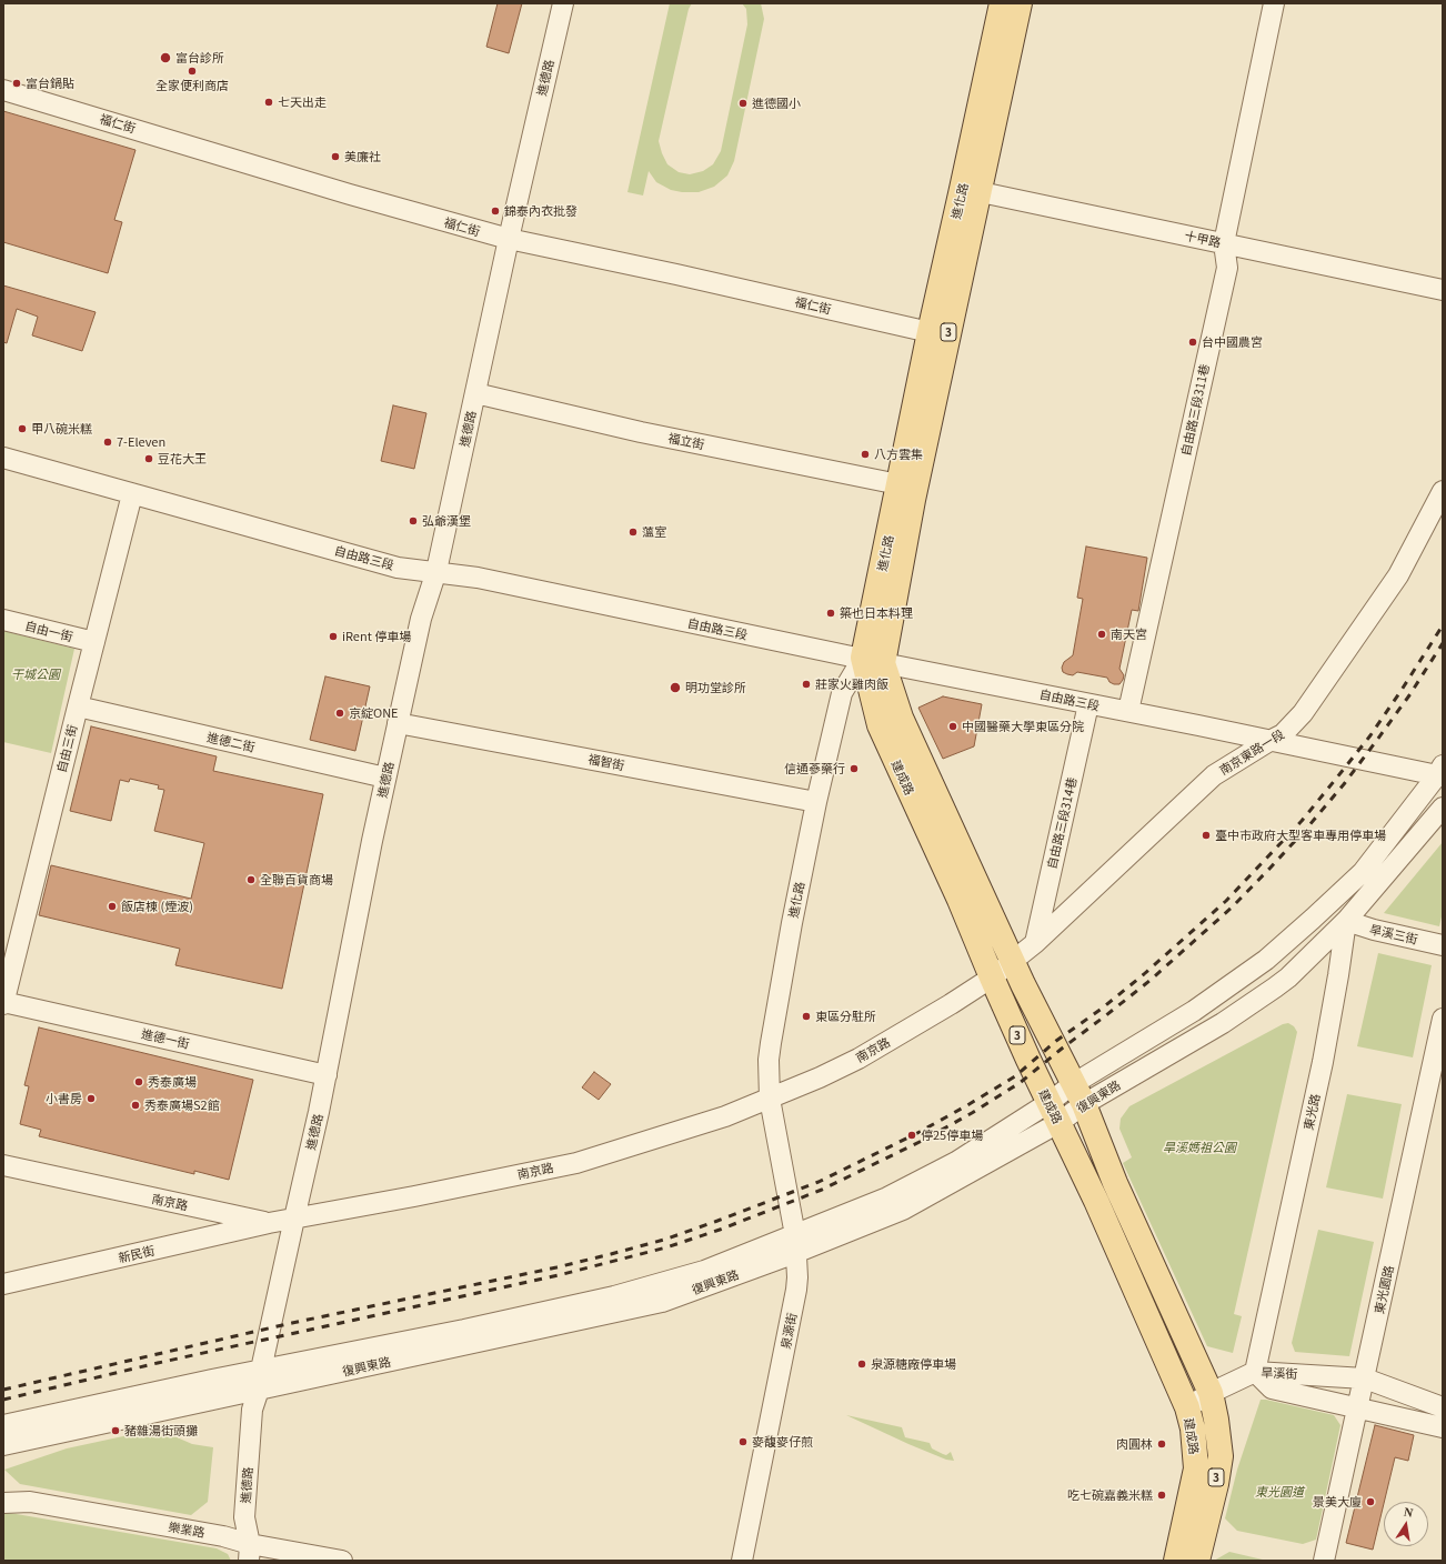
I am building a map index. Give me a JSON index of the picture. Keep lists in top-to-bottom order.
{
  "streets": {
    "main road": ["進化路", "3", "建成路"],
    "street": [
      "進德路",
      "福仁街",
      "十甲路",
      "自由路三段311巷",
      "福立街",
      "自由路三段",
      "自由一街",
      "進德二街",
      "自由三街",
      "南京東路一段",
      "福智街",
      "自由路三段314巷",
      "旱溪三街",
      "進德一街",
      "南京路",
      "復興東路",
      "東光路",
      "新民街",
      "東光園路",
      "泉源街",
      "旱溪街",
      "樂業路"
    ]
  },
  "crossings": [
    ["進德路", "福仁街"],
    ["進德路", "福立街"],
    ["進德路", "自由路三段"],
    ["進德路", "進德二街"],
    ["進德路", "福智街"],
    ["進德路", "進德一街"],
    ["進德路", "南京路"],
    ["進德路", "復興東路"],
    ["進德路", "樂業路"],
    ["福仁街", "進化路"],
    ["進化路", "十甲路"],
    ["進化路", "福立街"],
    ["進化路", "自由路三段"],
    ["進化路", "福智街"],
    ["進化路", "建成路"],
    ["進化路", "南京路"],
    ["進化路", "泉源街"],
    ["十甲路", "自由路三段311巷"],
    ["自由路三段311巷", "自由路三段"],
    ["自由路三段", "自由三街"],
    ["自由路三段", "南京東路一段"],
    ["自由路三段", "建成路"],
    ["自由路三段", "自由路三段314巷"],
    ["自由路三段", "復興東路"],
    ["自由一街", "自由三街"],
    ["進德二街", "自由三街"],
    ["自由三街", "進德一街"],
    ["南京東路一段", "建成路"],
    ["南京東路一段", "自由路三段314巷"],
    ["南京東路一段", "南京路"],
    ["建成路", "自由路三段314巷"],
    ["建成路", "南京路"],
    ["建成路", "復興東路"],
    ["自由路三段314巷", "南京路"],
    ["旱溪三街", "復興東路"],
    ["旱溪三街", "東光路"],
    ["南京路", "新民街"],
    ["南京路", "泉源街"],
    ["復興東路", "東光路"],
    ["復興東路", "泉源街"],
    ["東光路", "旱溪街"],
    ["東光園路", "旱溪街"]
  ],
  "parks": ["干城公園", "旱溪媽祖公園", "東光園道"],
  "places": [
    "富台診所",
    "全家便利商店",
    "富台鍋貼",
    "七天出走",
    "進德國小",
    "美廉社",
    "錦泰內衣批發",
    "台中國農宮",
    "甲八碗米糕",
    "7-Eleven",
    "八方雲集",
    "豆花大王",
    "弘爺漢堡",
    "薀室",
    "築也日本料理",
    "南天宮",
    "iRent 停車場",
    "莊家火雞肉飯",
    "明功堂診所",
    "京綻ONE",
    "中國醫藥大學東區分院",
    "信通蔘藥行",
    "臺中市政府大型客車專用停車場",
    "全聯百貨商場",
    "飯店棟 (煙波)",
    "東區分駐所",
    "秀泰廣場",
    "小書房",
    "秀泰廣場S2館",
    "停25停車場",
    "泉源糖廠停車場",
    "豬雜湯街頭攤",
    "麥馥麥仔煎",
    "肉圓林",
    "吃七碗嘉義米糕",
    "景美大廈"
  ],
  "north": "top"
}
